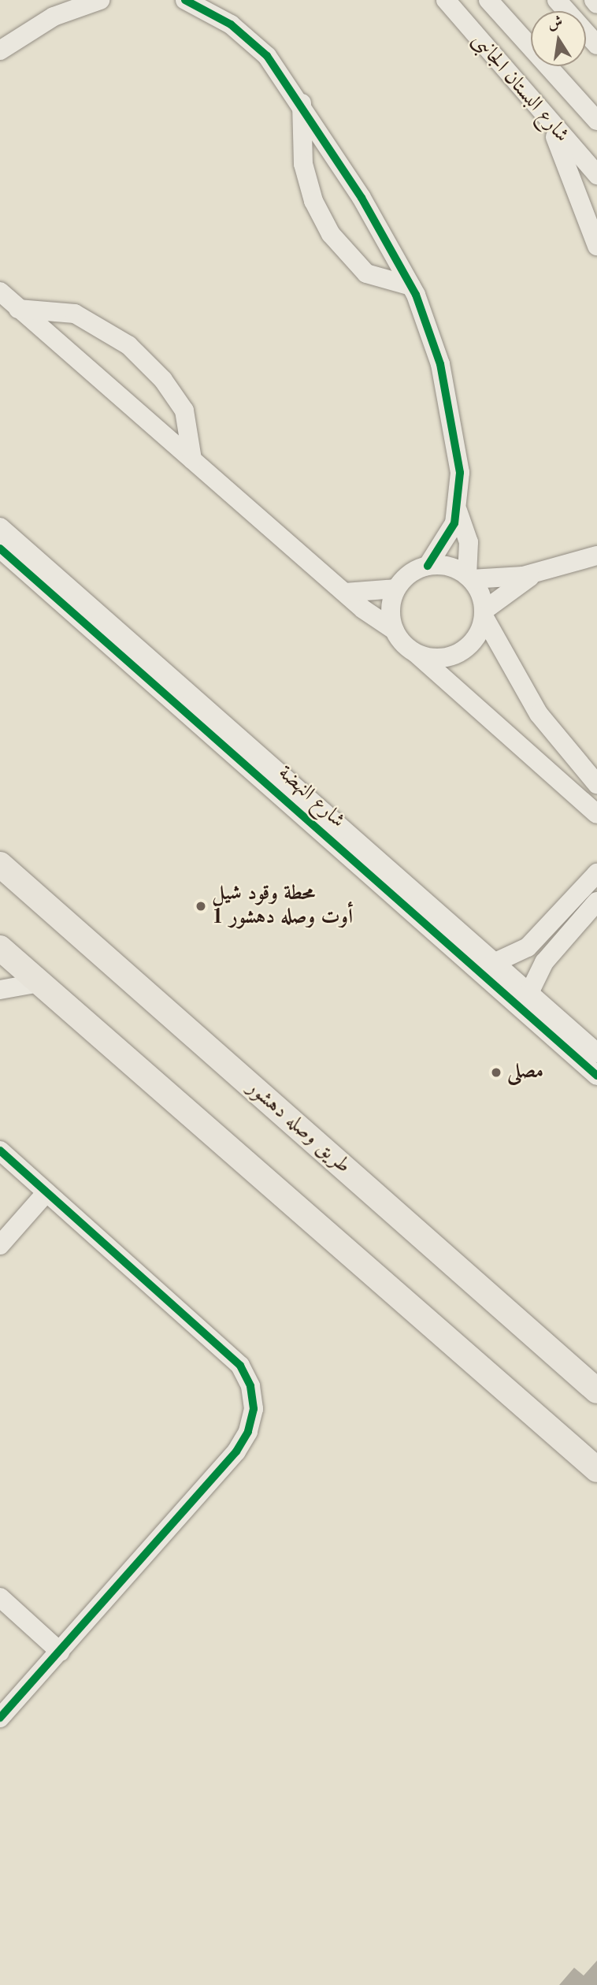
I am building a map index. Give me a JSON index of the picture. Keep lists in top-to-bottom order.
{
  "streets": {
    "main road": ["طريق وصله دهشور"],
    "street": ["شارع البستان الجانبى", "شارع النهضة"]
  },
  "places": ["محطة وقود شيل أوت وصله دهشور 1", "مصلى"],
  "north": "top"
}
